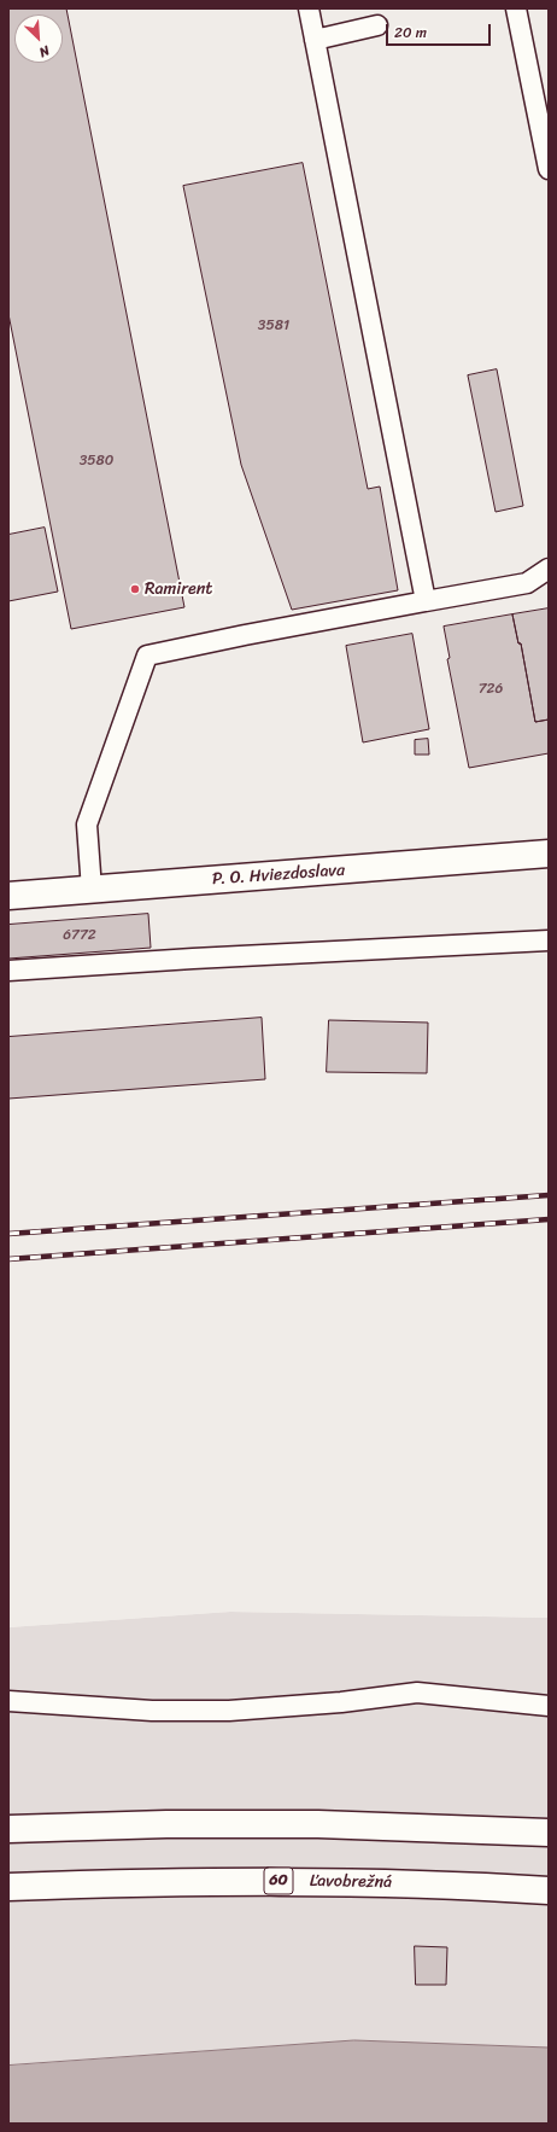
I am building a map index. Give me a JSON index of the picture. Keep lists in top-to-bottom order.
{
  "streets": {
    "main road": ["P. O. Hviezdoslava", "60", "Ľavobrežná"]
  },
  "places": ["Ramirent"],
  "house_numbers": [
    "3581",
    "3580",
    "726",
    "6772"
  ],
  "scale_bar": "20 m",
  "north": "bottom right"
}
